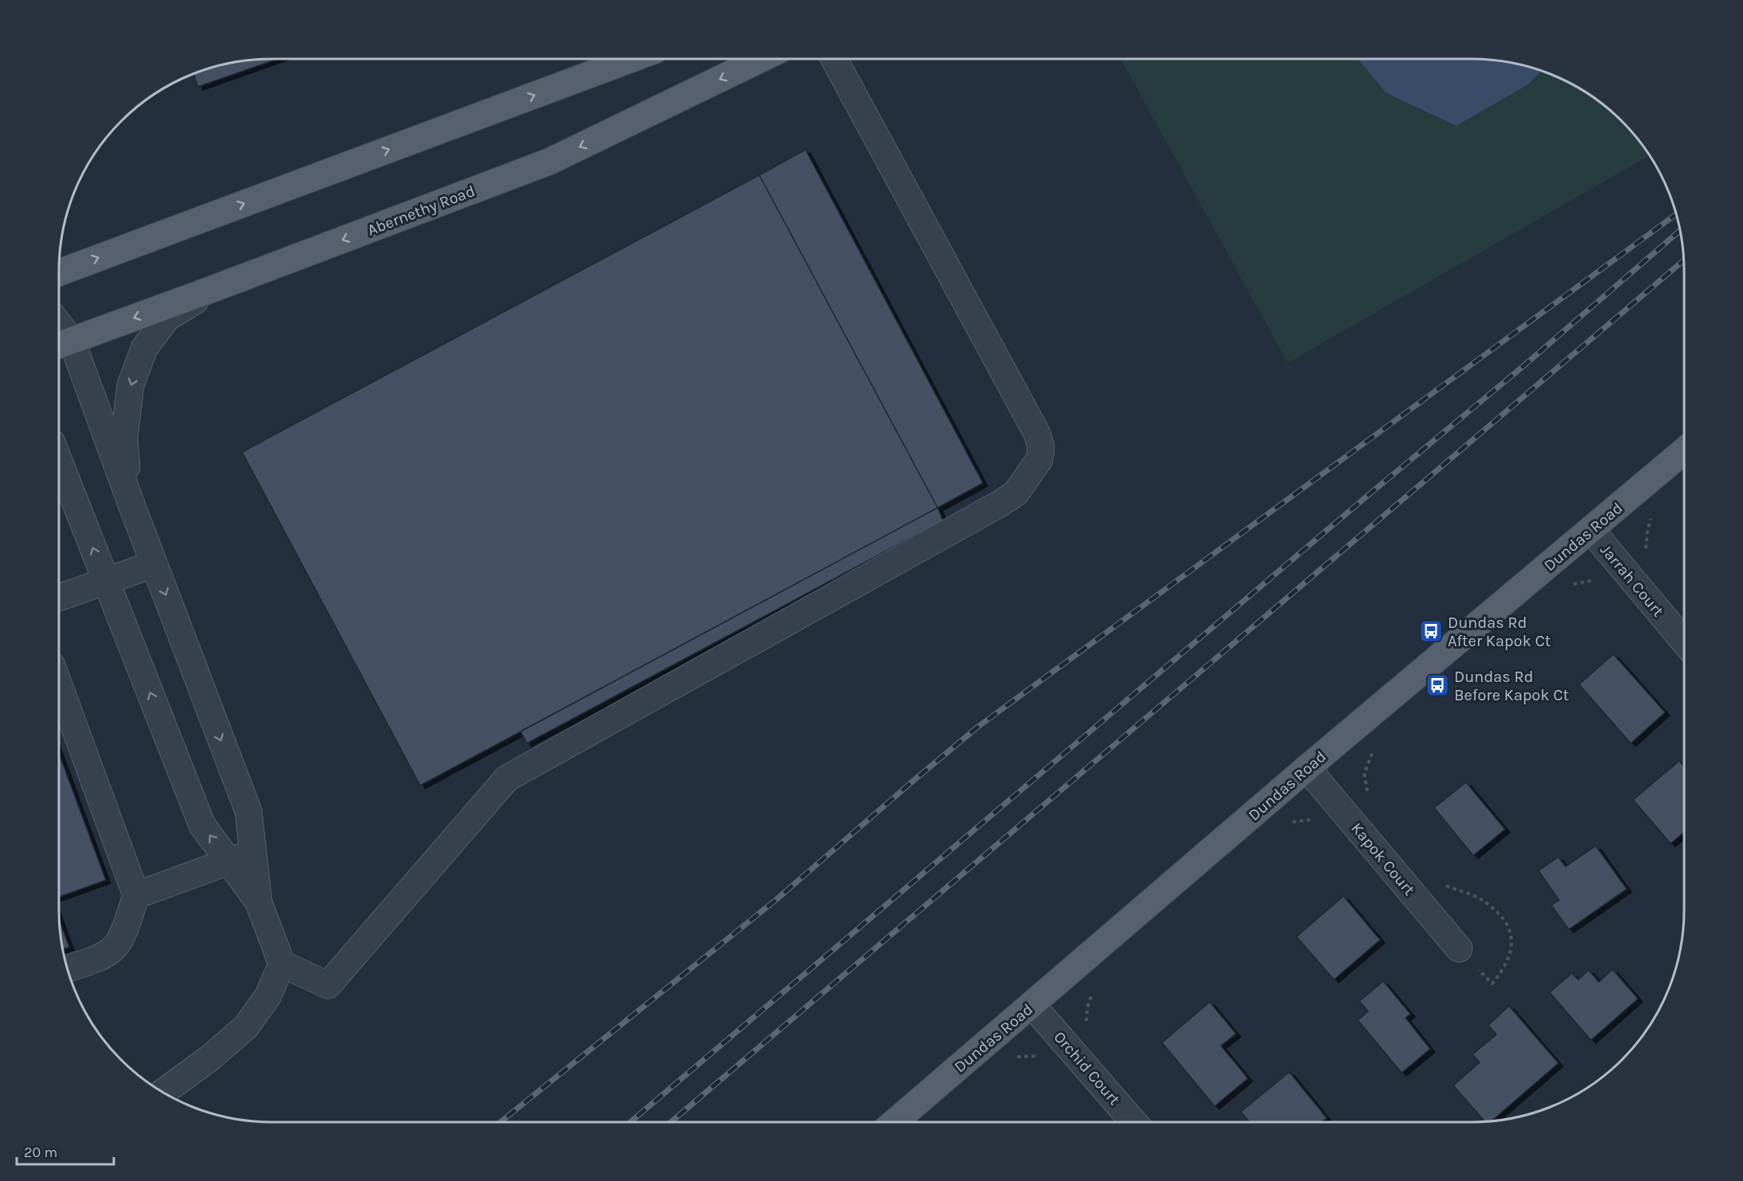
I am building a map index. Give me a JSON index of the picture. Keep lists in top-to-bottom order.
{
  "streets": {
    "main road": ["Abernethy Road", "Dundas Road"],
    "street": ["Jarrah Court", "Kapok Court", "Orchid Court"]
  },
  "crossings": [
    ["Dundas Road", "Jarrah Court"],
    ["Dundas Road", "Kapok Court"],
    ["Dundas Road", "Orchid Court"]
  ],
  "places": {
    "bus stop": ["Dundas Rd After Kapok Ct", "Dundas Rd Before Kapok Ct"]
  },
  "scale_bar": "20 m"
}
